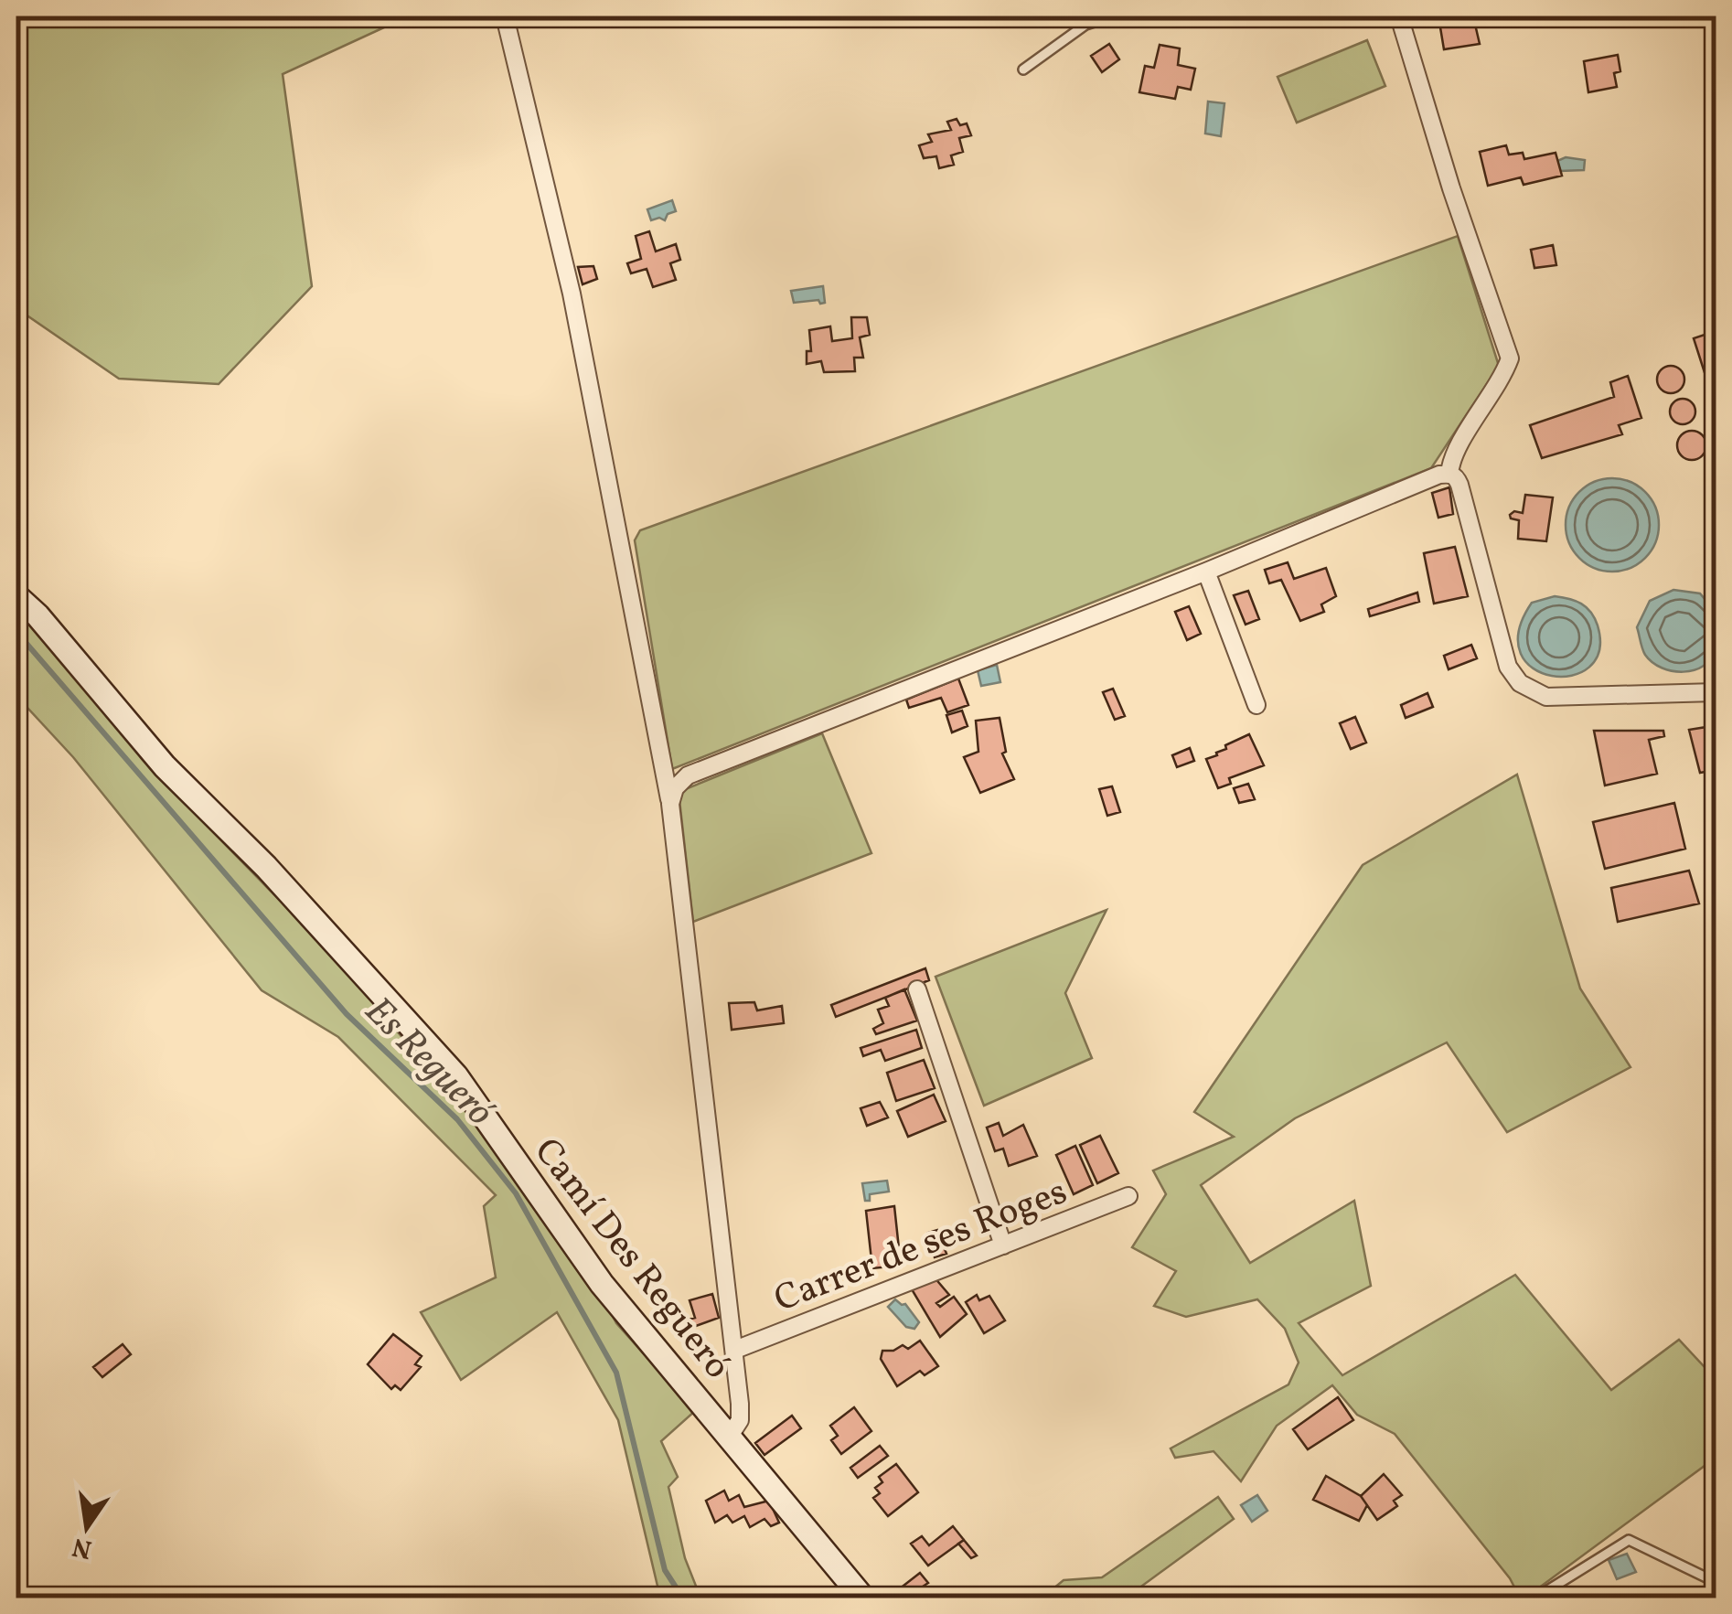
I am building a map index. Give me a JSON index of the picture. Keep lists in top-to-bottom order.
{
  "streets": {
    "street": ["Carrer de ses Roges", "Camí Des Regueró"]
  },
  "water": ["Es Regueró"],
  "north": "bottom"
}
